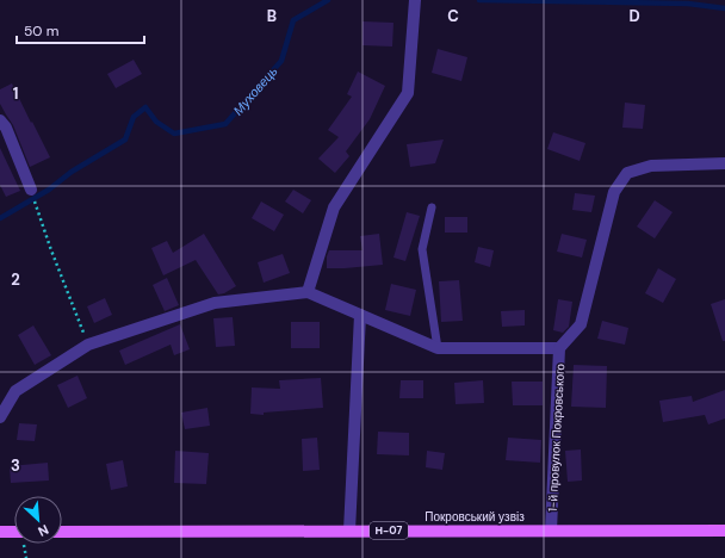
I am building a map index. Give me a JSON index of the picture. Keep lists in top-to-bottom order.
{
  "streets": {
    "main road": ["Покровський узвіз", "Н-07"],
    "street": ["1-й провулок Покровського"]
  },
  "crossings": [
    ["1-й провулок Покровського", "Покровський узвіз"]
  ],
  "water": ["Муховець"],
  "scale_bar": "50 m",
  "north": "bottom right",
  "grid": {
    "columns": ["B", "C", "D"],
    "rows": ["1", "2", "3"]
  }
}
